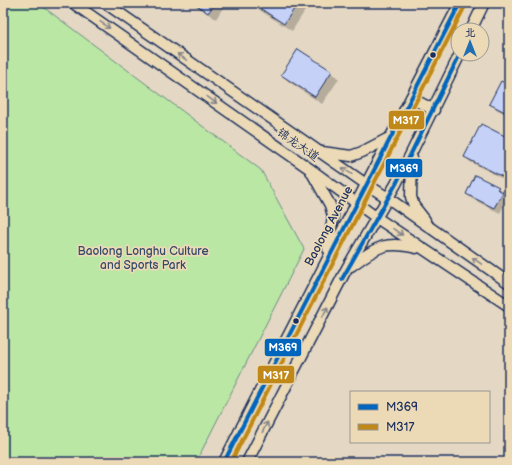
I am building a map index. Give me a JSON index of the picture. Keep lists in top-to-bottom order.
{
  "streets": {
    "main road": ["锦龙大道", "Baolong Avenue"]
  },
  "crossings": [
    ["锦龙大道", "Baolong Avenue"]
  ],
  "parks": ["Baolong Longhu Culture and Sports Park"],
  "lines": ["transit line M369", "transit line M317"],
  "legend": ["M369", "M317"],
  "north": "top"
}
